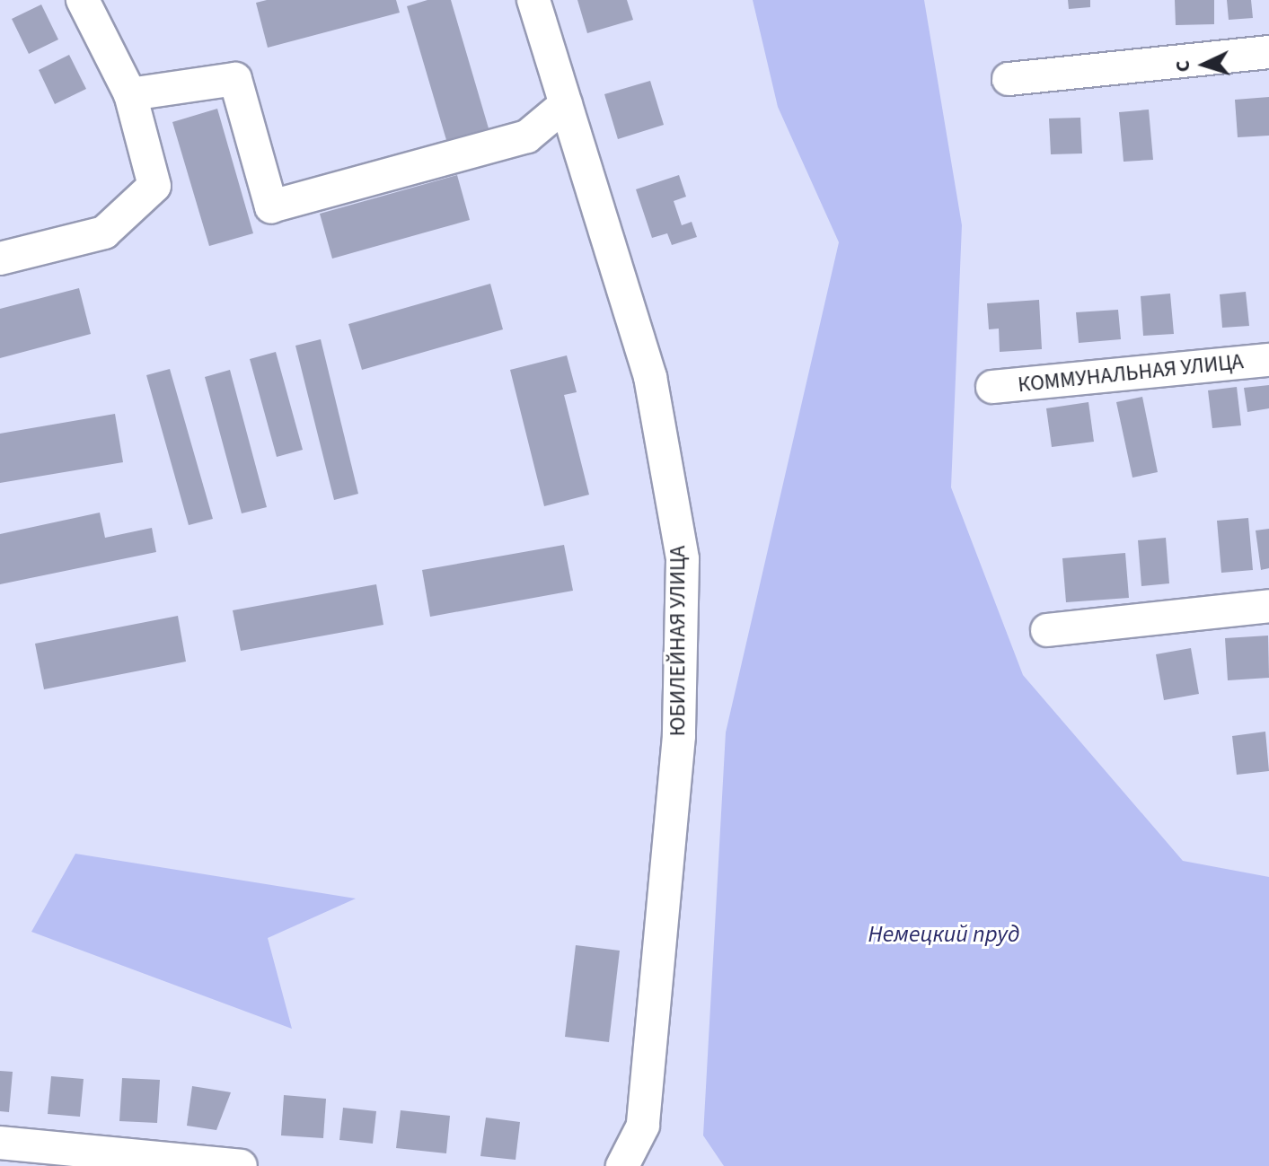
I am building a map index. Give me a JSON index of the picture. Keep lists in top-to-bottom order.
{
  "streets": {
    "street": ["КОММУНАЛЬНАЯ УЛИЦА", "ЮБИЛЕЙНАЯ УЛИЦА"]
  },
  "water": ["Немецкий пруд"],
  "north": "left"
}
